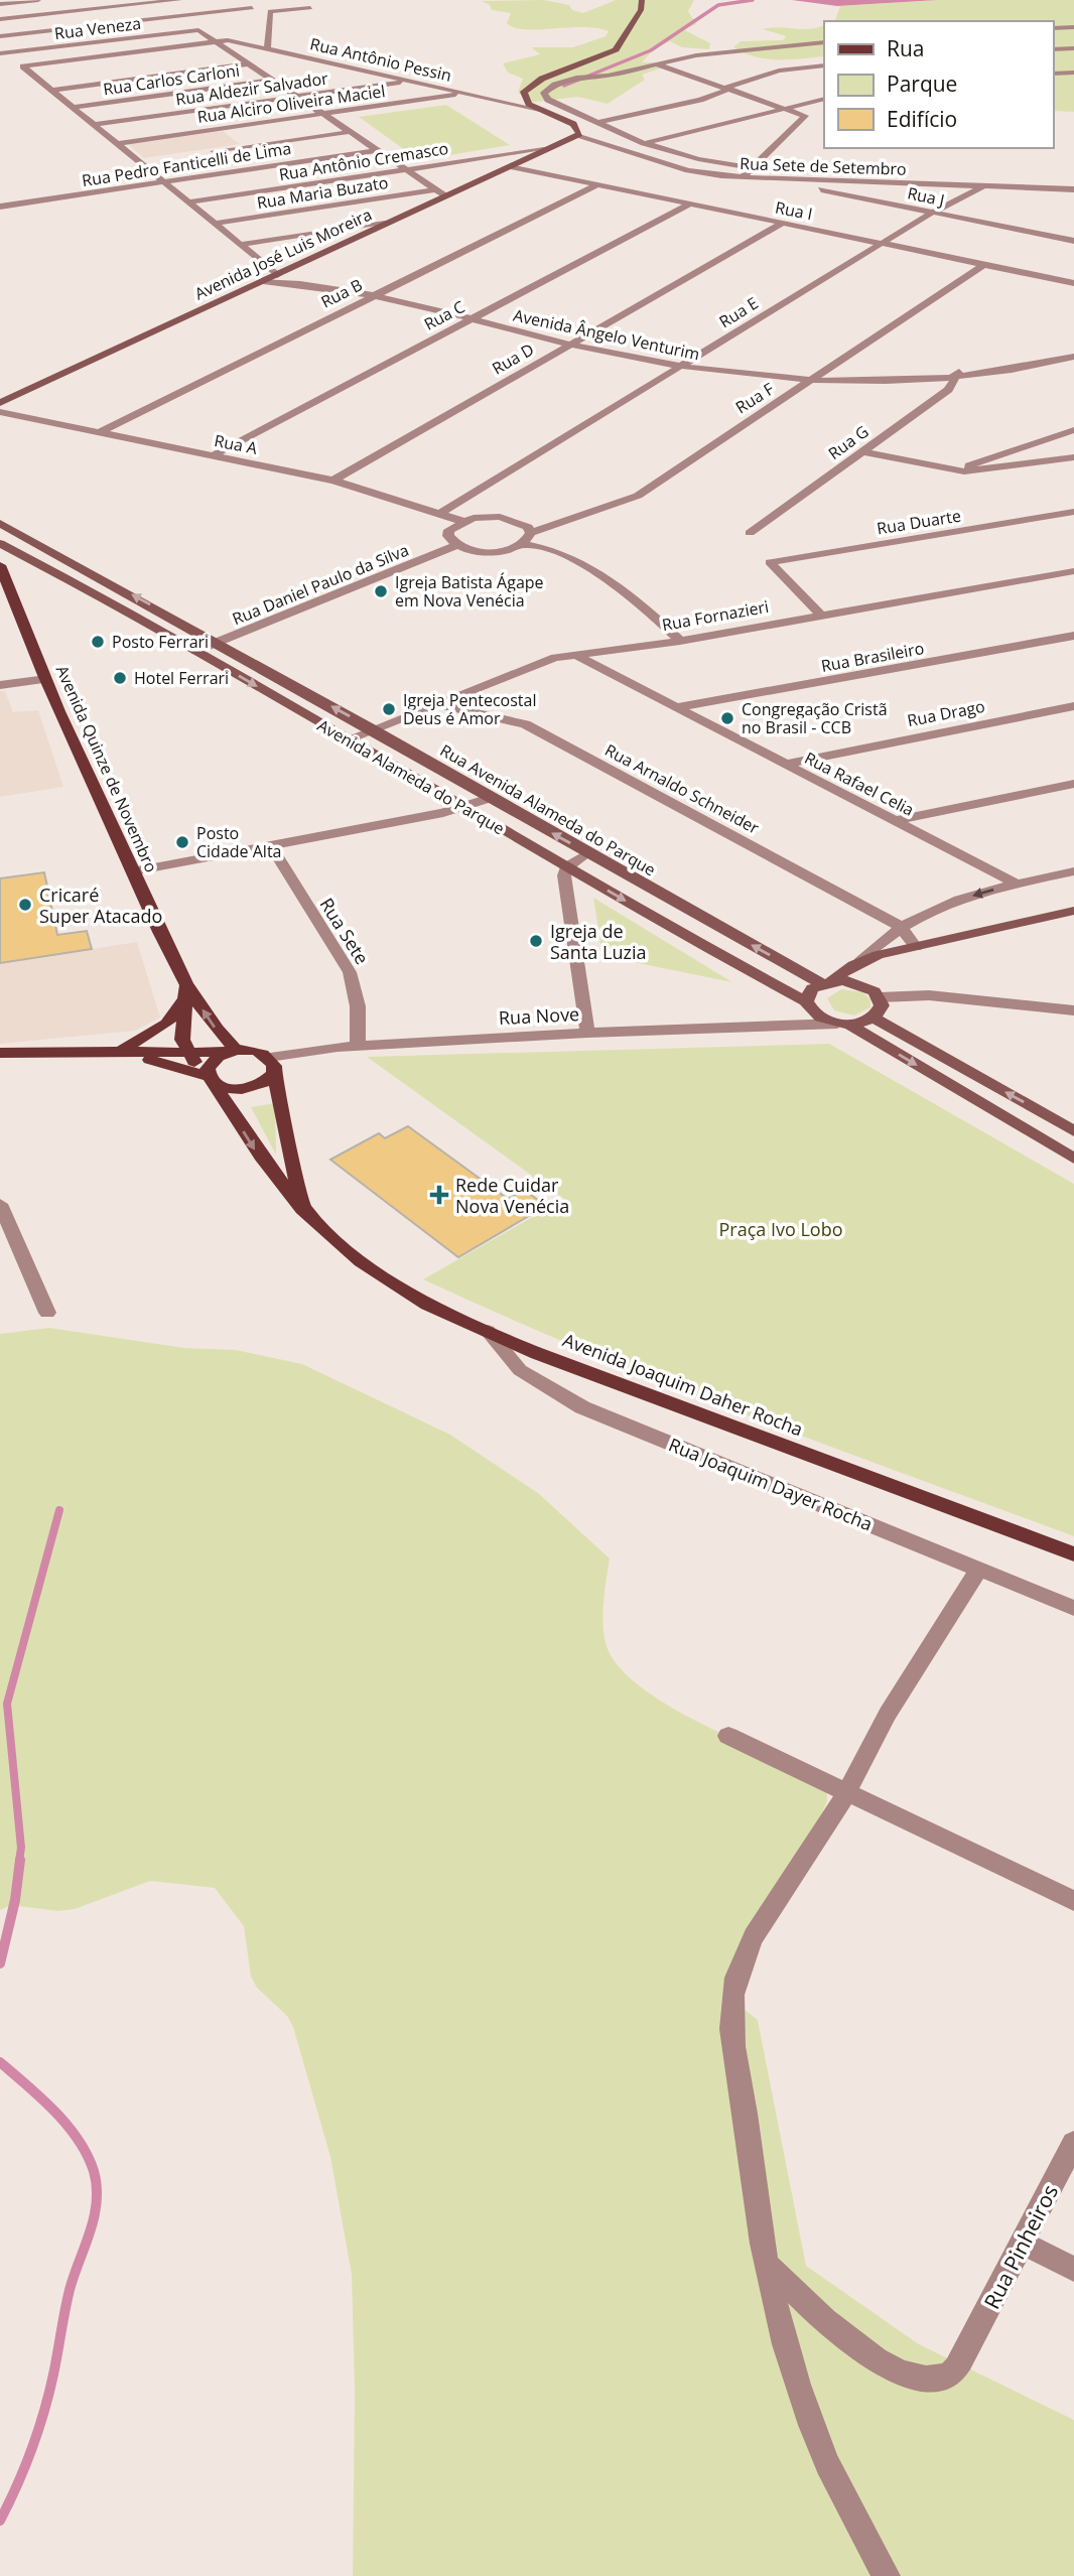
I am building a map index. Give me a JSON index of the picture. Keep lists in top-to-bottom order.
{
  "streets": {
    "main road": ["Avenida Quinze de Novembro", "Avenida Joaquim Daher Rocha"],
    "street": [
      "Rua Veneza",
      "Rua Antônio Pessin",
      "Rua Carlos Carloni",
      "Rua Aldezir Salvador",
      "Rua Alciro Oliveira Maciel",
      "Rua Antônio Cremasco",
      "Rua Pedro Fanticelli de Lima",
      "Rua Sete de Setembro",
      "Rua Maria Buzato",
      "Rua J",
      "Rua I",
      "Avenida José Luis Moreira",
      "Rua B",
      "Rua E",
      "Rua C",
      "Avenida Ângelo Venturim",
      "Rua D",
      "Rua F",
      "Rua G",
      "Rua A",
      "Rua Duarte",
      "Rua Daniel Paulo da Silva",
      "Rua Fornazieri",
      "Rua Brasileiro",
      "Rua Drago",
      "Avenida Alameda do Parque",
      "Rua Rafael Celia",
      "Rua Arnaldo Schneider",
      "Rua Avenida Alameda do Parque",
      "Rua Sete",
      "Rua Nove",
      "Rua Joaquim Dayer Rocha",
      "Rua Pinheiros"
    ]
  },
  "crossings": [
    ["Rua Antônio Pessin", "Rua Aldezir Salvador"],
    ["Rua Antônio Pessin", "Rua Alciro Oliveira Maciel"],
    ["Rua Antônio Cremasco", "Avenida José Luis Moreira"],
    ["Rua Sete de Setembro", "Rua J"],
    ["Rua Sete de Setembro", "Avenida José Luis Moreira"],
    ["Rua Sete de Setembro", "Rua E"],
    ["Rua Maria Buzato", "Avenida José Luis Moreira"],
    ["Rua J", "Rua E"],
    ["Rua I", "Avenida José Luis Moreira"],
    ["Rua I", "Rua B"],
    ["Rua I", "Rua E"],
    ["Rua I", "Rua C"],
    ["Rua I", "Rua D"],
    ["Rua I", "Rua F"],
    ["Avenida José Luis Moreira", "Avenida Ângelo Venturim"],
    ["Rua B", "Avenida Ângelo Venturim"],
    ["Rua B", "Rua A"],
    ["Rua E", "Avenida Ângelo Venturim"],
    ["Rua E", "Rua A"],
    ["Rua C", "Avenida Ângelo Venturim"],
    ["Rua C", "Rua A"],
    ["Avenida Ângelo Venturim", "Rua D"],
    ["Avenida Ângelo Venturim", "Rua F"],
    ["Avenida Ângelo Venturim", "Rua G"],
    ["Rua D", "Rua A"],
    ["Rua Duarte", "Rua Fornazieri"],
    ["Rua Daniel Paulo da Silva", "Avenida Alameda do Parque"],
    ["Rua Daniel Paulo da Silva", "Rua Avenida Alameda do Parque"],
    ["Rua Fornazieri", "Avenida Alameda do Parque"],
    ["Rua Fornazieri", "Rua Rafael Celia"],
    ["Rua Fornazieri", "Rua Arnaldo Schneider"],
    ["Rua Fornazieri", "Rua Avenida Alameda do Parque"],
    ["Rua Brasileiro", "Rua Rafael Celia"],
    ["Rua Drago", "Rua Rafael Celia"],
    ["Avenida Quinze de Novembro", "Rua Nove"],
    ["Avenida Quinze de Novembro", "Avenida Joaquim Daher Rocha"],
    ["Rua Sete", "Rua Nove"],
    ["Rua Nove", "Avenida Joaquim Daher Rocha"],
    ["Avenida Joaquim Daher Rocha", "Rua Joaquim Dayer Rocha"]
  ],
  "one_way": ["Rua Avenida Alameda do Parque"],
  "parks": ["Praça Ivo Lobo"],
  "places": {
    "other": [
      "Igreja Batista Ágape em Nova Venécia",
      "Posto Ferrari",
      "Hotel Ferrari",
      "Igreja Pentecostal Deus é Amor",
      "Congregação Cristã no Brasil - CCB",
      "Posto Cidade Alta",
      "Cricaré Super Atacado",
      "Igreja de Santa Luzia"
    ],
    "health": ["Rede Cuidar Nova Venécia"]
  },
  "legend": ["Rua", "Parque", "Edifício"]
}
